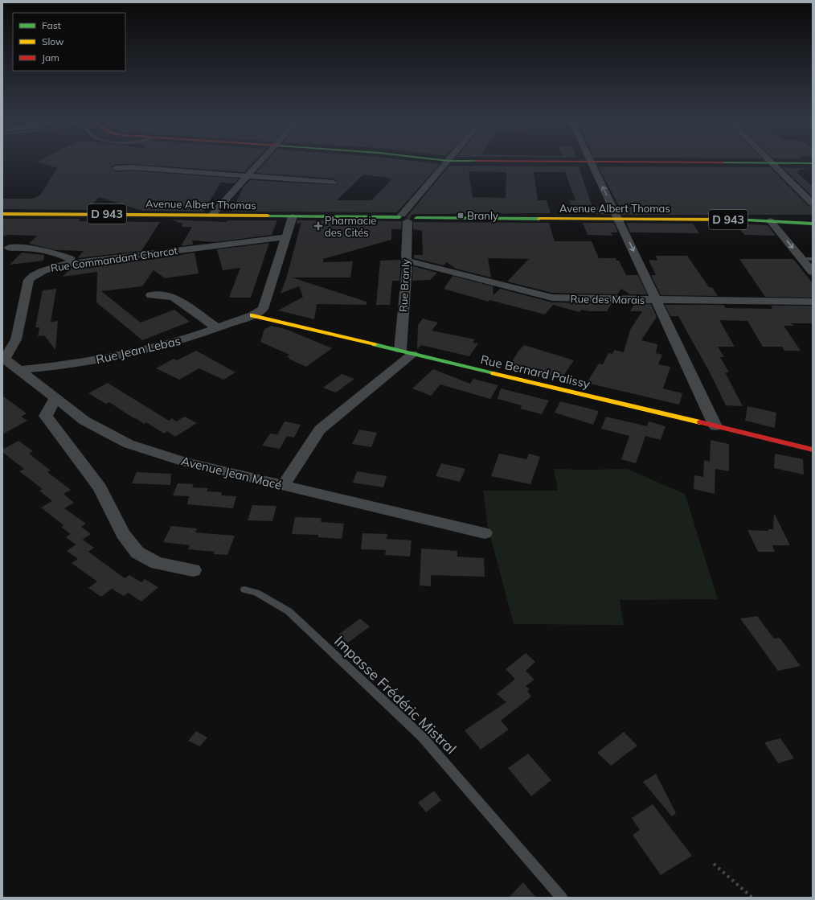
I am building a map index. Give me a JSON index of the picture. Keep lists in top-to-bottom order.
{
  "streets": {
    "street": [
      "Avenue Albert Thomas",
      "D 943",
      "Rue Commandant Charcot",
      "Rue Branly",
      "Rue des Marais",
      "Rue Jean Lebas",
      "Rue Bernard Palissy",
      "Avenue Jean Macé"
    ],
    "lane": ["Impasse Frédéric Mistral"]
  },
  "crossings": [
    ["Avenue Albert Thomas", "Rue Branly"],
    ["Rue Commandant Charcot", "Avenue Jean Macé"],
    ["Rue Branly", "Rue des Marais"],
    ["Rue Branly", "Rue Bernard Palissy"],
    ["Rue Jean Lebas", "Rue Bernard Palissy"],
    ["Rue Jean Lebas", "Avenue Jean Macé"]
  ],
  "places": {
    "transit": ["Branly"],
    "health": ["Pharmacie des Cités"]
  },
  "legend": ["Fast", "Slow", "Jam"]
}
